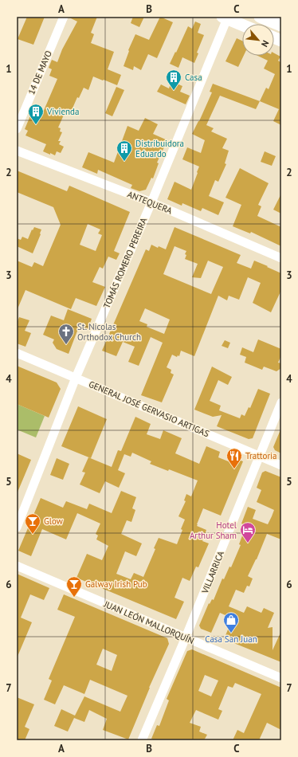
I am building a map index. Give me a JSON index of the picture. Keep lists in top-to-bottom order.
{
  "streets": {
    "street": [
      "14 DE MAYO",
      "ANTEQUERA",
      "TOMÁS ROMERO PEREIRA",
      "GENERAL JOSÉ GERVASIO ARTIGAS",
      "VILLARRICA",
      "JUAN LEÓN MALLORQUÍN"
    ]
  },
  "crossings": [
    ["ANTEQUERA", "TOMÁS ROMERO PEREIRA"],
    ["TOMÁS ROMERO PEREIRA", "GENERAL JOSÉ GERVASIO ARTIGAS"],
    ["GENERAL JOSÉ GERVASIO ARTIGAS", "VILLARRICA"],
    ["VILLARRICA", "JUAN LEÓN MALLORQUÍN"]
  ],
  "places": {
    "building": ["Casa", "Vivienda", "Distribuidora Eduardo"],
    "church": ["St. Nicolas Orthodox Church"],
    "restaurant": ["Trattoria"],
    "bar": ["Glow", "Galway Irish Pub"],
    "hotel": ["Hotel Arthur Sham"],
    "shop": ["Casa San Juan"]
  },
  "north": "bottom right",
  "grid": {
    "columns": ["A", "B", "C"],
    "rows": [
      "1",
      "2",
      "3",
      "4",
      "5",
      "6",
      "7"
    ]
  }
}
